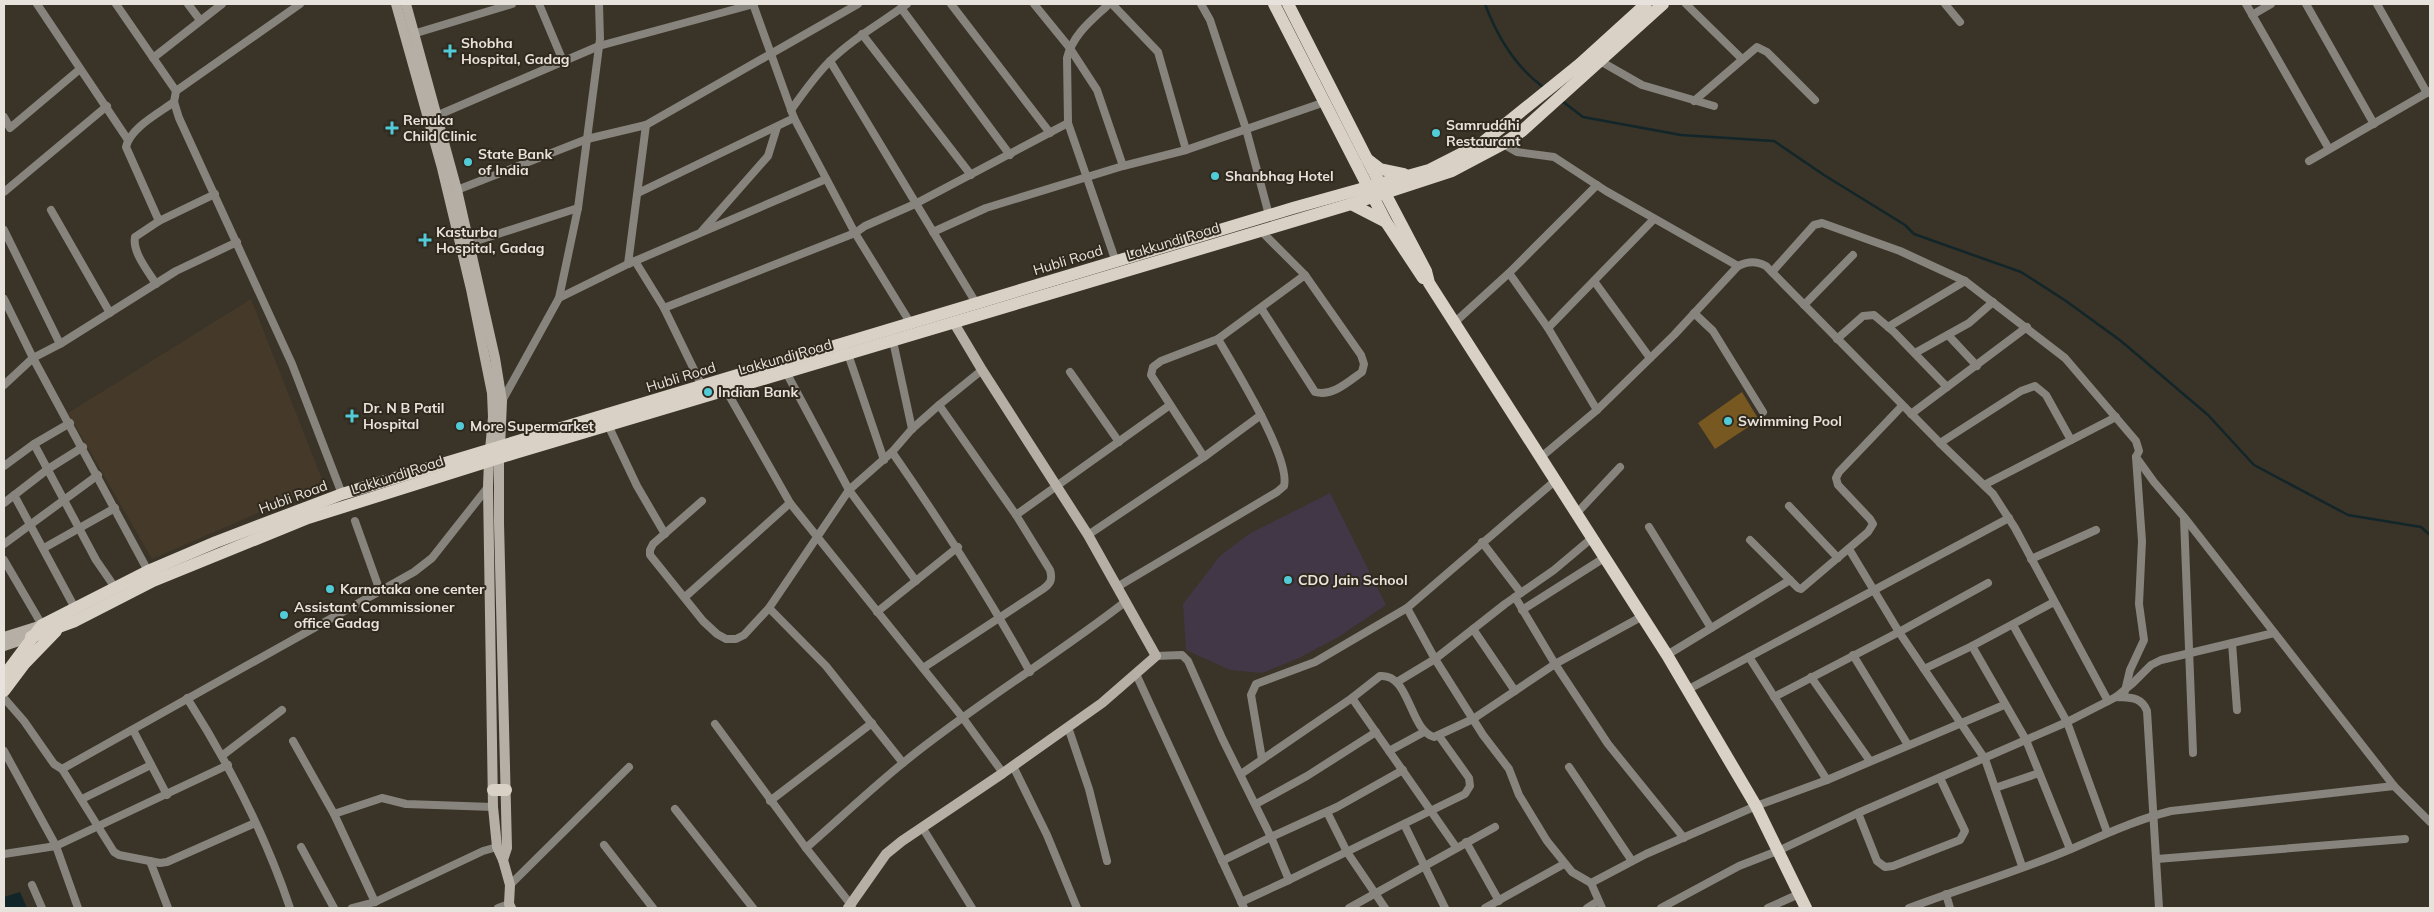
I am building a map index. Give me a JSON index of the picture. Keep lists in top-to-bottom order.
{
  "streets": {
    "main road": ["Lakkundi Road", "Hubli Road"]
  },
  "crossings": [
    ["Lakkundi Road", "Hubli Road"]
  ],
  "places": {
    "health": [
      "Shobha Hospital, Gadag",
      "Renuka Child Clinic",
      "Kasturba Hospital, Gadag",
      "Dr. N B Patil Hospital"
    ],
    "other": [
      "Samruddhi Restaurant",
      "State Bank of India",
      "Shanbhag Hotel",
      "Indian Bank",
      "Swimming Pool",
      "More Supermarket",
      "CDO Jain School",
      "Karnataka one center",
      "Assistant Commissioner office Gadag"
    ]
  }
}
